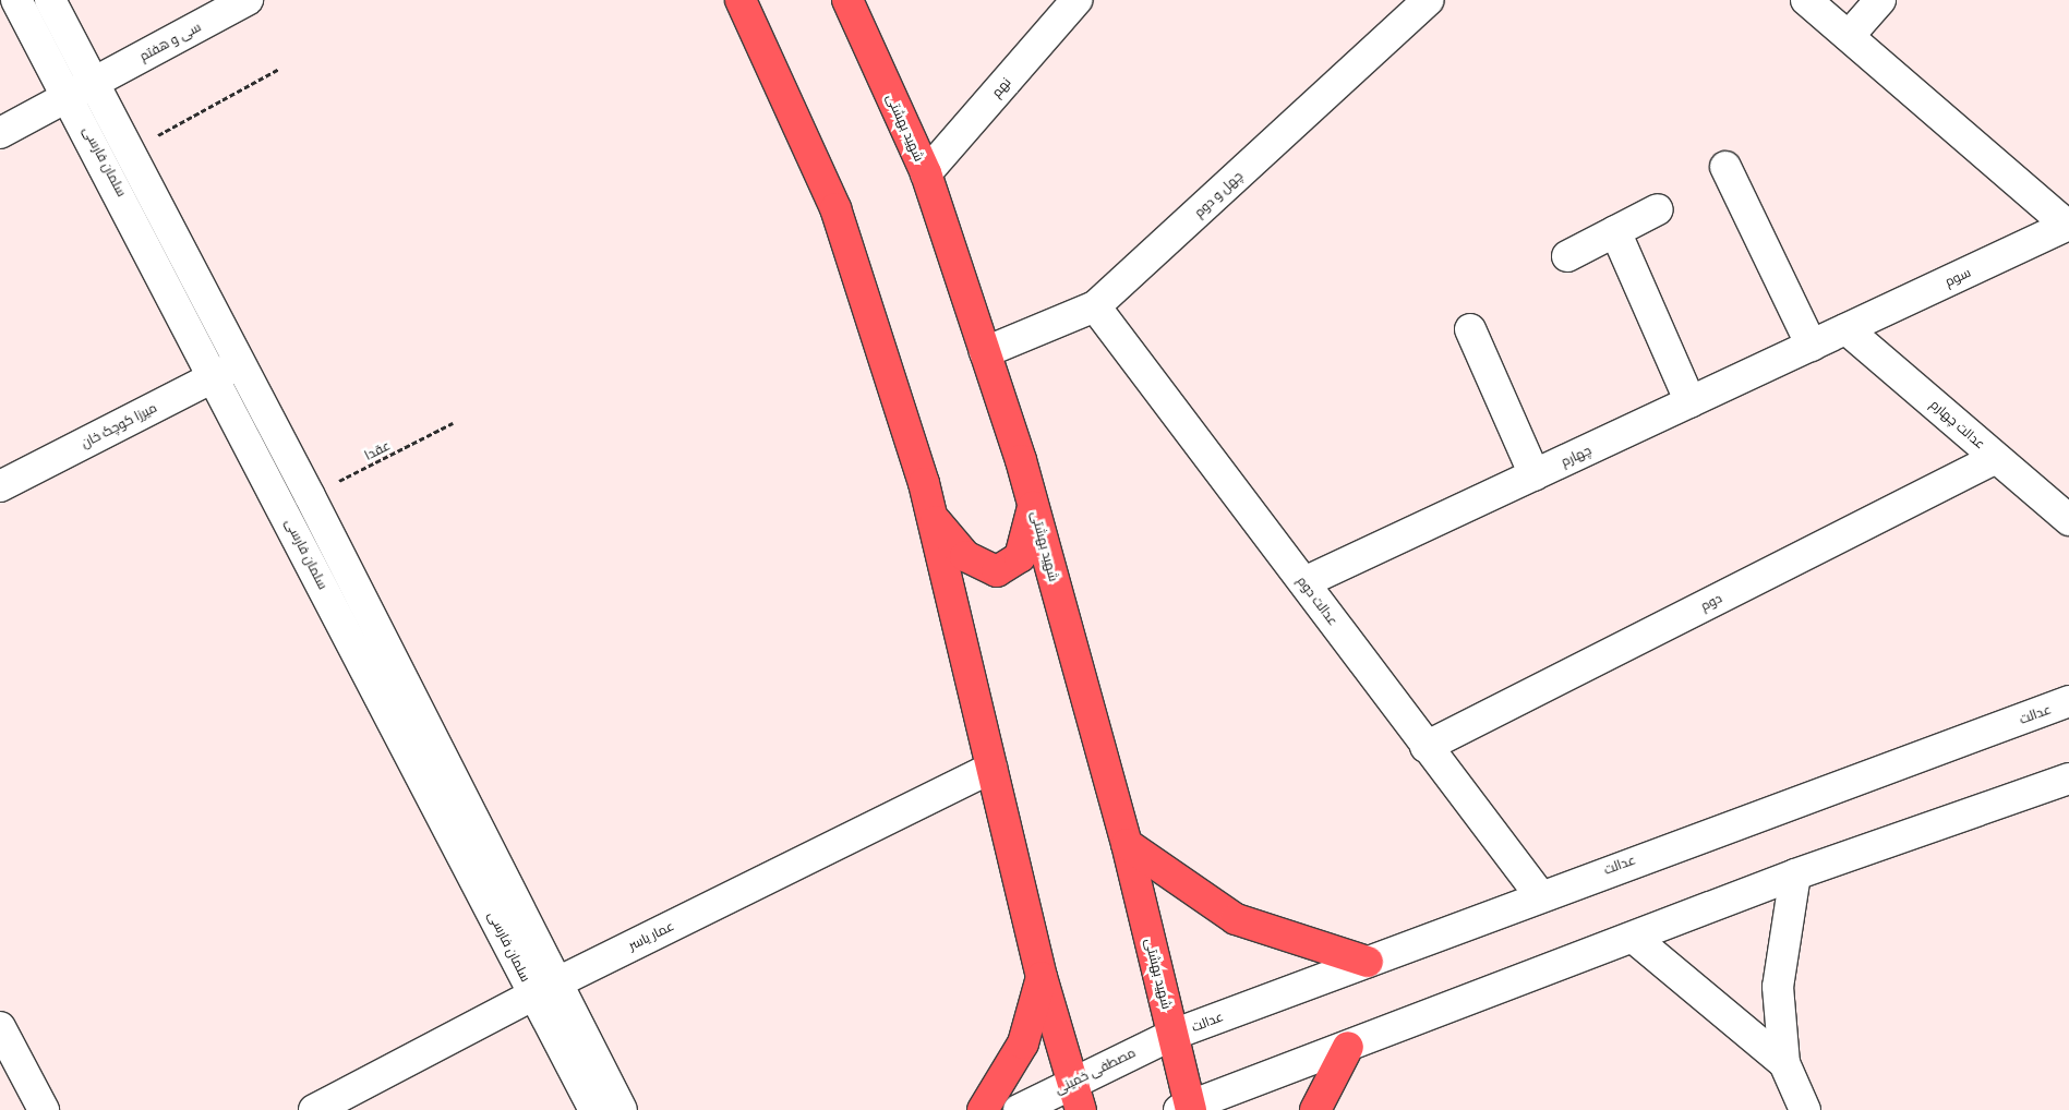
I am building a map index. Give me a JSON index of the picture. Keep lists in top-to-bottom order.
{
  "streets": {
    "main road": ["شهید بهشتی"],
    "street": [
      "سی و هفتم",
      "نهم",
      "سلمان فارسی",
      "چهل و دوم",
      "سوم",
      "عدالت چهارم",
      "میرزا کوچک خان",
      "چهارم",
      "عدالت دوم",
      "دوم",
      "عدالت",
      "عمار یاسر",
      "مصطفی خمینی"
    ],
    "path": ["عقدا"]
  },
  "crossings": [
    ["سی و هفتم", "سلمان فارسی"],
    ["نهم", "شهید بهشتی"],
    ["شهید بهشتی", "چهل و دوم"],
    ["شهید بهشتی", "عدالت"],
    ["شهید بهشتی", "مصطفی خمینی"],
    ["سلمان فارسی", "میرزا کوچک خان"],
    ["سلمان فارسی", "عقدا"],
    ["سلمان فارسی", "عمار یاسر"],
    ["چهل و دوم", "عدالت دوم"],
    ["سوم", "عدالت چهارم"],
    ["سوم", "چهارم"],
    ["عدالت چهارم", "چهارم"],
    ["عدالت چهارم", "دوم"],
    ["چهارم", "عدالت دوم"],
    ["عدالت دوم", "دوم"],
    ["عدالت دوم", "عدالت"],
    ["عدالت", "مصطفی خمینی"]
  ]
}
